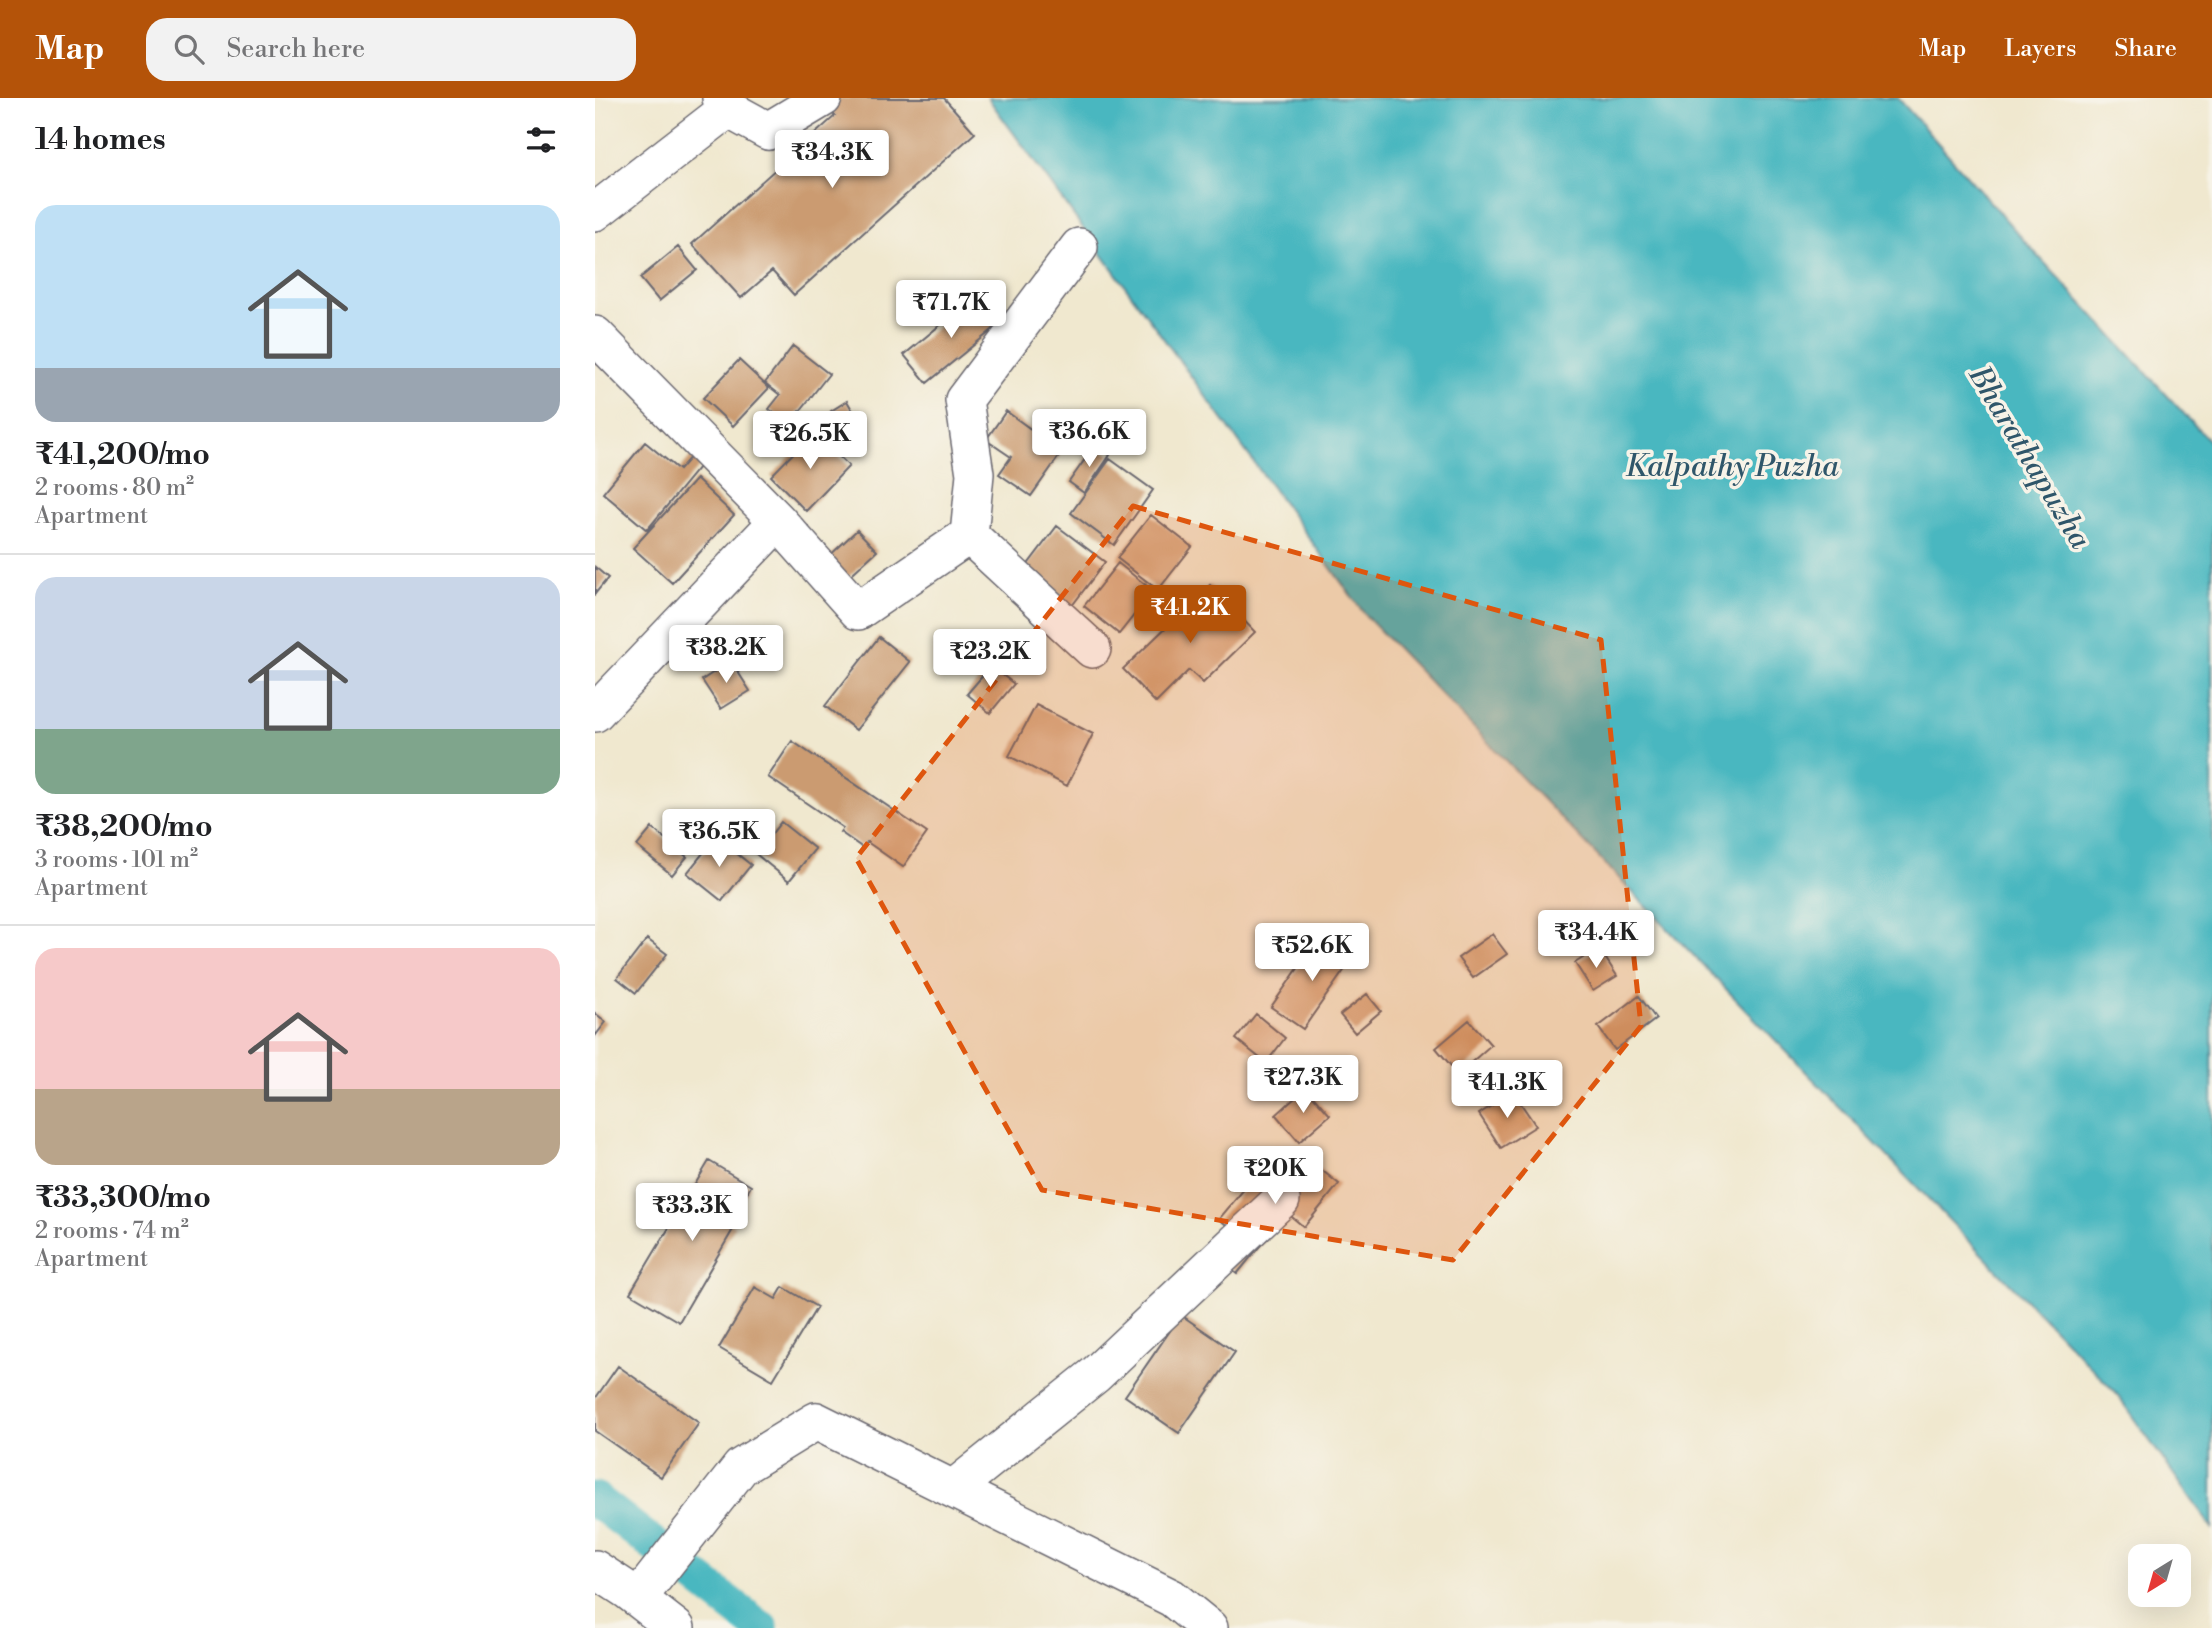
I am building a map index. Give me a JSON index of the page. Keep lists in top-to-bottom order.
{
  "water": ["Bharathapuzha", "Kalpathy Puzha"],
  "north": "bottom left",
  "page": {
    "header": "Map",
    "search": "Search here",
    "nav": ["Map", "Layers", "Share"],
    "heading": "14 homes",
    "price": [
      "₹34.3K",
      "₹71.7K",
      "₹36.6K",
      "₹26.5K",
      "₹41.2K",
      "₹38.2K",
      "₹23.2K",
      "₹36.5K",
      "₹34.4K",
      "₹52.6K",
      "₹27.3K",
      "₹41.3K",
      "₹20K",
      "₹33.3K"
    ],
    "list": [
      {
        "name": "₹41,200/mo",
        "note": "2 rooms · 80 m² · Apartment"
      },
      {
        "name": "₹38,200/mo",
        "note": "3 rooms · 101 m² · Apartment"
      },
      {
        "name": "₹33,300/mo",
        "note": "2 rooms · 74 m² · Apartment"
      }
    ]
  }
}
